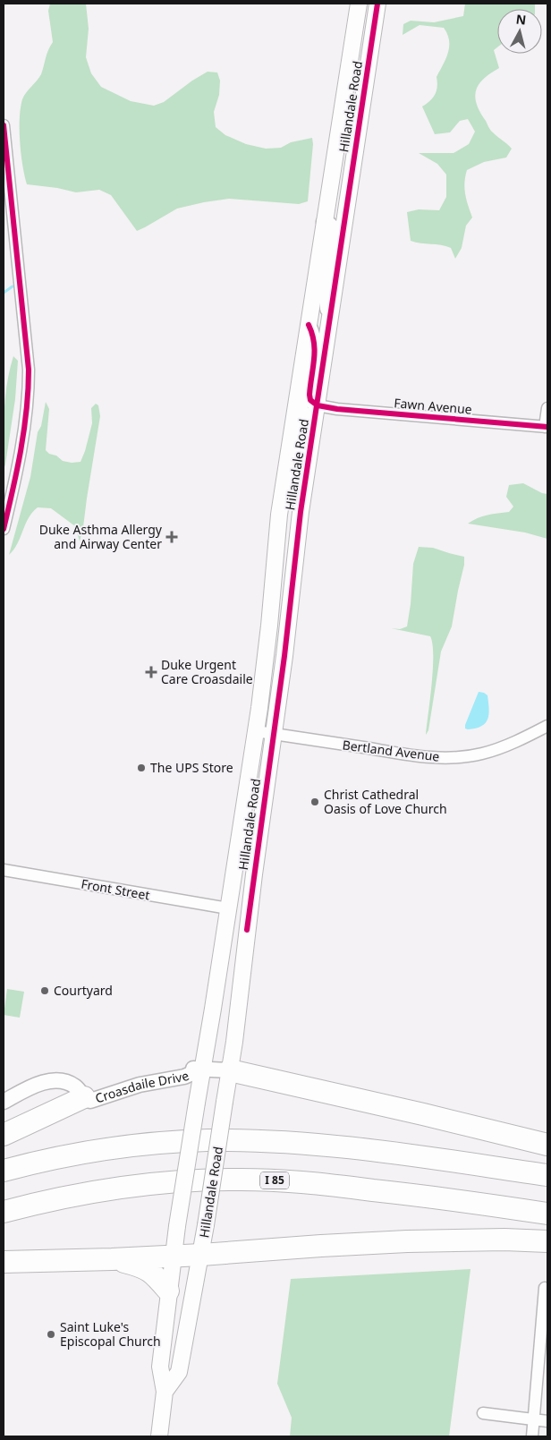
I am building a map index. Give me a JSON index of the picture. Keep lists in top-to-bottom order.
{
  "streets": {
    "highway": ["I 85"],
    "main road": ["Hillandale Road"],
    "street": [
      "Fawn Avenue",
      "Bertland Avenue",
      "Front Street",
      "Croasdaile Drive"
    ]
  },
  "crossings": [
    ["Hillandale Road", "Fawn Avenue"],
    ["Hillandale Road", "Bertland Avenue"],
    ["Hillandale Road", "Front Street"],
    ["Hillandale Road", "Croasdaile Drive"]
  ],
  "places": {
    "health": ["Duke Asthma Allergy and Airway Center", "Duke Urgent Care Croasdaile"],
    "other": [
      "The UPS Store",
      "Christ Cathedral Oasis of Love Church",
      "Courtyard",
      "Saint Luke's Episcopal Church"
    ]
  },
  "north": "top"
}
